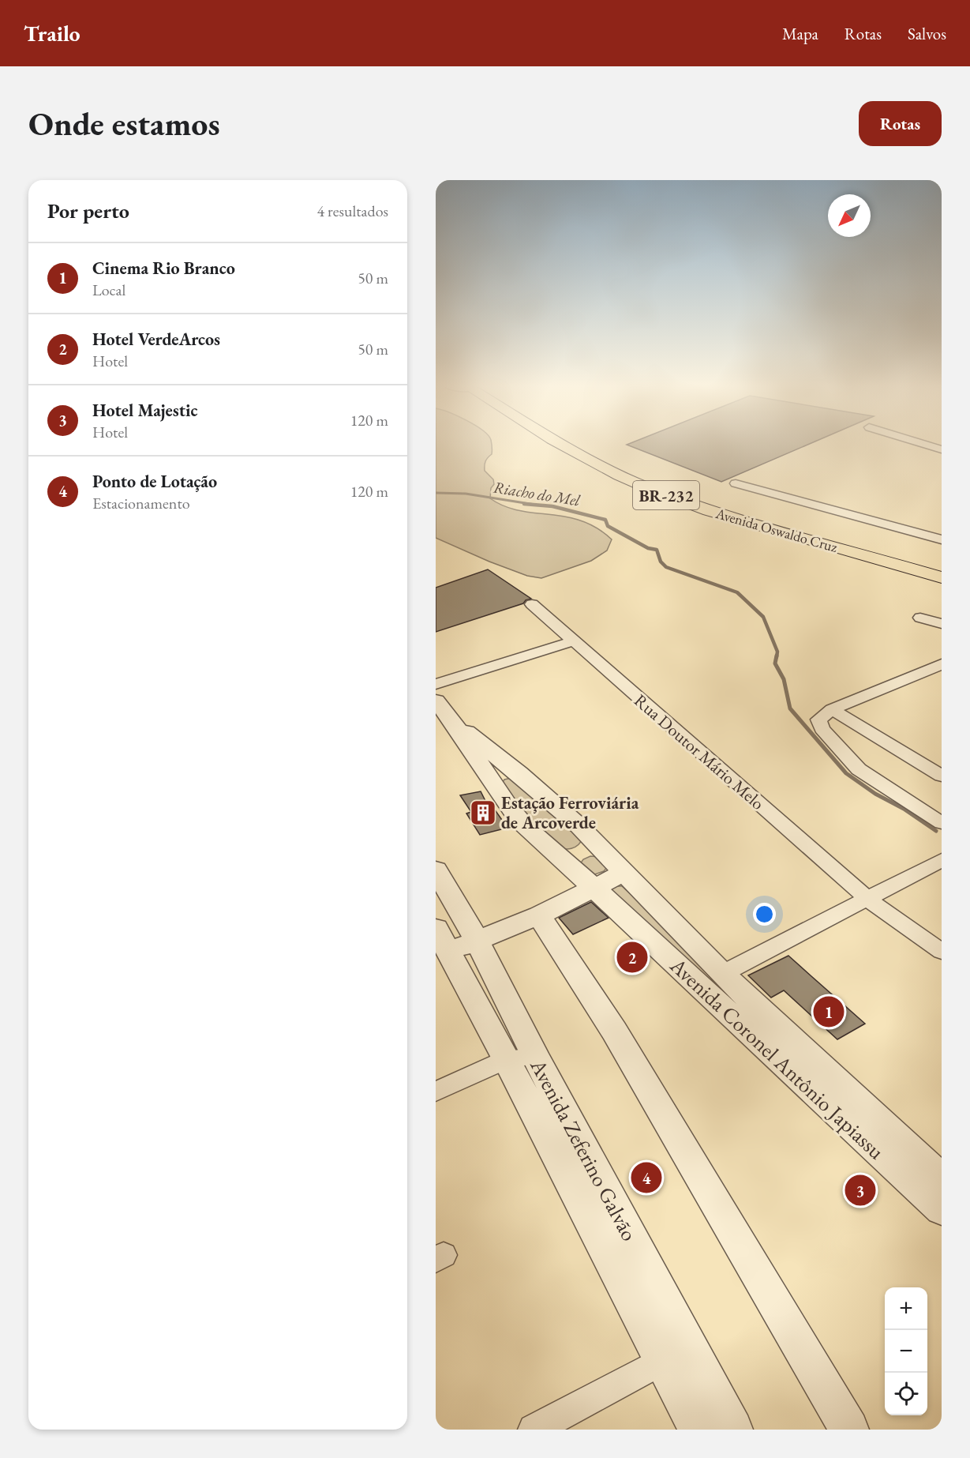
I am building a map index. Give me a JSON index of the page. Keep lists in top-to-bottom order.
{
  "streets": {
    "highway": ["BR-232", "Avenida Oswaldo Cruz"],
    "street": ["Rua Doutor Mário Melo", "Avenida Coronel Antônio Japiassu", "Avenida Zeferino Galvão"]
  },
  "water": ["Riacho do Mel"],
  "places": {
    "building": ["Estação Ferroviária de Arcoverde"]
  },
  "north": "bottom left",
  "page": {
    "header": "Trailo",
    "nav": ["Mapa", "Rotas", "Salvos"],
    "buttons": "Rotas",
    "title": "Onde estamos",
    "heading": ["Por perto", "4 resultados"],
    "list": [
      {
        "mark": "1",
        "name": "Cinema Rio Branco",
        "note": "Local",
        "value": "50 m"
      },
      {
        "mark": "2",
        "name": "Hotel VerdeArcos",
        "note": "Hotel",
        "value": "50 m"
      },
      {
        "mark": "3",
        "name": "Hotel Majestic",
        "note": "Hotel",
        "value": "120 m"
      },
      {
        "mark": "4",
        "name": "Ponto de Lotação",
        "note": "Estacionamento",
        "value": "120 m"
      }
    ],
    "pins": [
      "2",
      "1",
      "4",
      "3"
    ],
    "map_buttons": ["+", "−"]
  }
}
